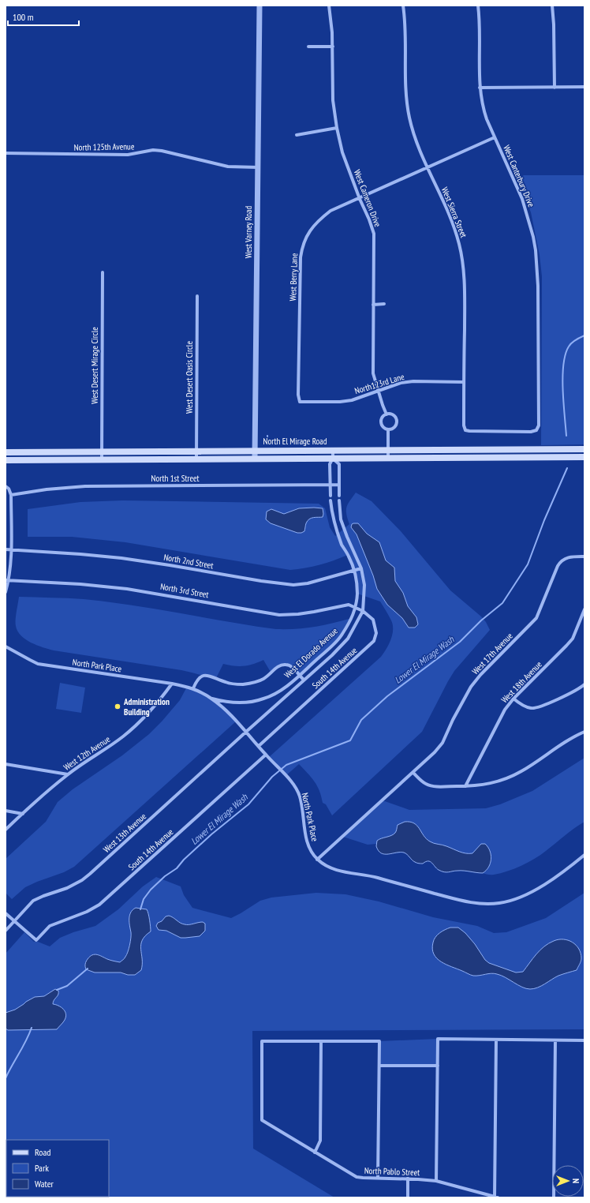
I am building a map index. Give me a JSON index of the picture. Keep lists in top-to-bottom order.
{
  "streets": {
    "main road": ["North El Mirage Road"],
    "street": [
      "North 125th Avenue",
      "West Canterbury Drive",
      "West Cameron Drive",
      "West Sierra Street",
      "West Varney Road",
      "West Berry Lane",
      "West Desert Mirage Circle",
      "West Desert Oasis Circle",
      "North123rd Lane",
      "North 1st Street",
      "North 2nd Street",
      "North 3rd Street",
      "West El Dorado Avenue",
      "West 17th Avenue",
      "North Park Place",
      "South 14th Avenue",
      "West 18th Avenue",
      "West 12th Avenue",
      "West 13th Avenue",
      "North Pablo Street"
    ]
  },
  "crossings": [
    ["North 125th Avenue", "West Varney Road"],
    ["West Canterbury Drive", "West Sierra Street"],
    ["West Canterbury Drive", "West Berry Lane"],
    ["West Cameron Drive", "West Berry Lane"],
    ["West Cameron Drive", "North123rd Lane"],
    ["West Sierra Street", "West Berry Lane"],
    ["West Sierra Street", "North123rd Lane"],
    ["West Varney Road", "North El Mirage Road"],
    ["West Berry Lane", "North123rd Lane"],
    ["West Desert Mirage Circle", "North El Mirage Road"],
    ["West Desert Oasis Circle", "North El Mirage Road"],
    ["North 2nd Street", "West El Dorado Avenue"],
    ["North 3rd Street", "West El Dorado Avenue"],
    ["North 3rd Street", "South 14th Avenue"],
    ["West El Dorado Avenue", "North Park Place"],
    ["West El Dorado Avenue", "South 14th Avenue"],
    ["West El Dorado Avenue", "West 13th Avenue"],
    ["West 17th Avenue", "North Park Place"],
    ["North Park Place", "South 14th Avenue"],
    ["North Park Place", "West 12th Avenue"],
    ["North Park Place", "West 13th Avenue"],
    ["South 14th Avenue", "West 13th Avenue"]
  ],
  "water": ["Lower El Mirage Wash"],
  "places": ["Administration Building"],
  "legend": ["Road", "Park", "Water"],
  "scale_bar": "100 m",
  "north": "right"
}
